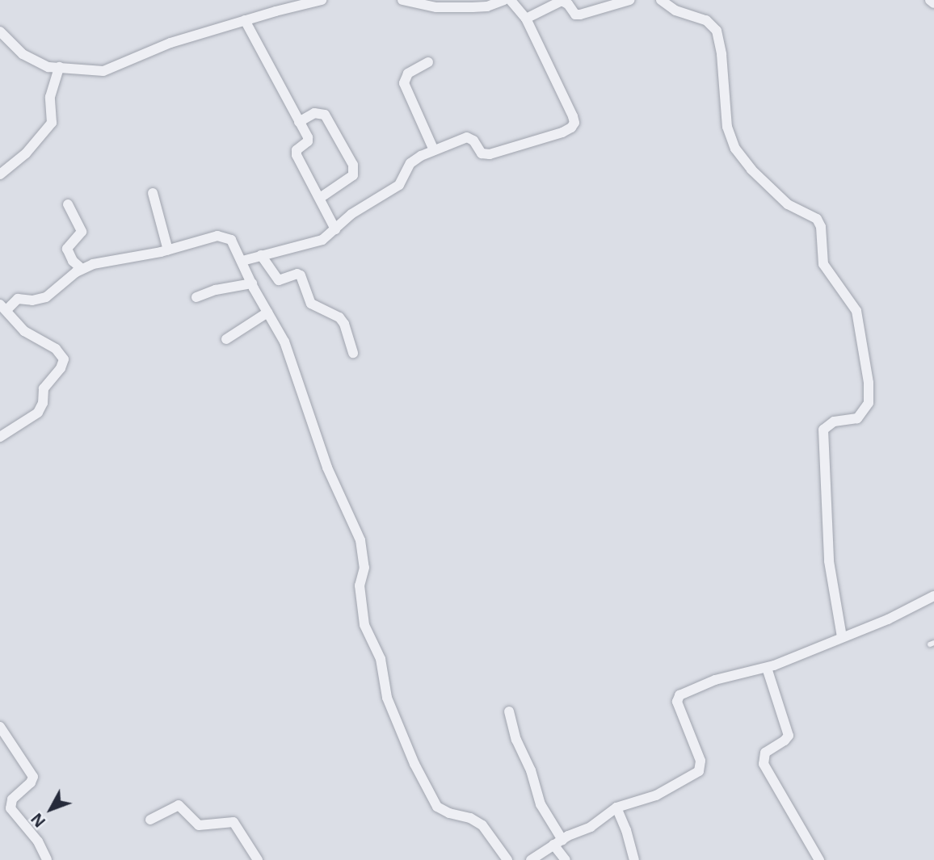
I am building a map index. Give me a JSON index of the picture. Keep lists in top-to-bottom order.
{
  "north": "bottom left"
}
